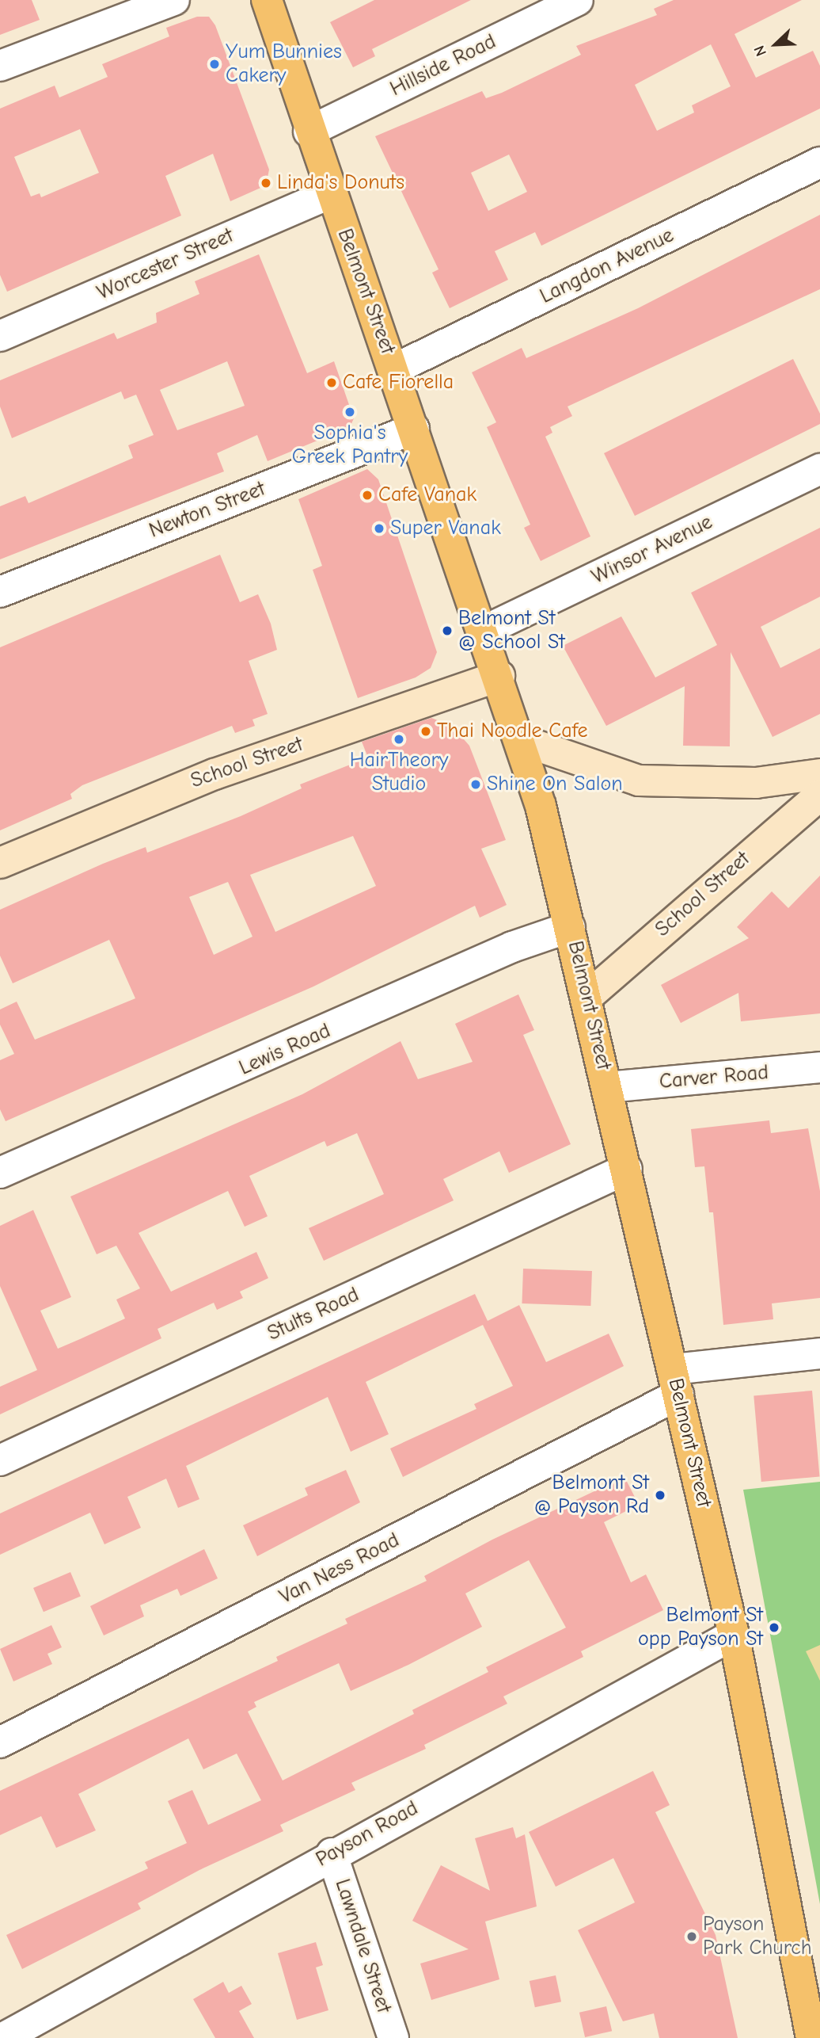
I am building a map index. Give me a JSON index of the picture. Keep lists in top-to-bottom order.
{
  "streets": {
    "main road": ["Belmont Street"],
    "street": [
      "Hillside Road",
      "Worcester Street",
      "Langdon Avenue",
      "Newton Street",
      "Winsor Avenue",
      "School Street",
      "Lewis Road",
      "Carver Road",
      "Stults Road",
      "Van Ness Road",
      "Payson Road",
      "Lawndale Street"
    ]
  },
  "crossings": [
    ["Hillside Road", "Belmont Street"],
    ["Worcester Street", "Belmont Street"],
    ["Langdon Avenue", "Belmont Street"],
    ["Belmont Street", "Newton Street"],
    ["Belmont Street", "Winsor Avenue"],
    ["Belmont Street", "School Street"],
    ["Belmont Street", "Lewis Road"],
    ["Belmont Street", "Carver Road"],
    ["Belmont Street", "Stults Road"],
    ["Belmont Street", "Van Ness Road"],
    ["Belmont Street", "Payson Road"],
    ["Payson Road", "Lawndale Street"]
  ],
  "places": [
    "Yum Bunnies Cakery",
    "Linda's Donuts",
    "Cafe Fiorella",
    "Sophia's Greek Pantry",
    "Cafe Vanak",
    "Super Vanak",
    "Belmont St @ School St",
    "Thai Noodle Cafe",
    "HairTheory Studio",
    "Shine On Salon",
    "Belmont St @ Payson Rd",
    "Belmont St opp Payson St",
    "Payson Park Church"
  ],
  "north": "bottom left"
}
